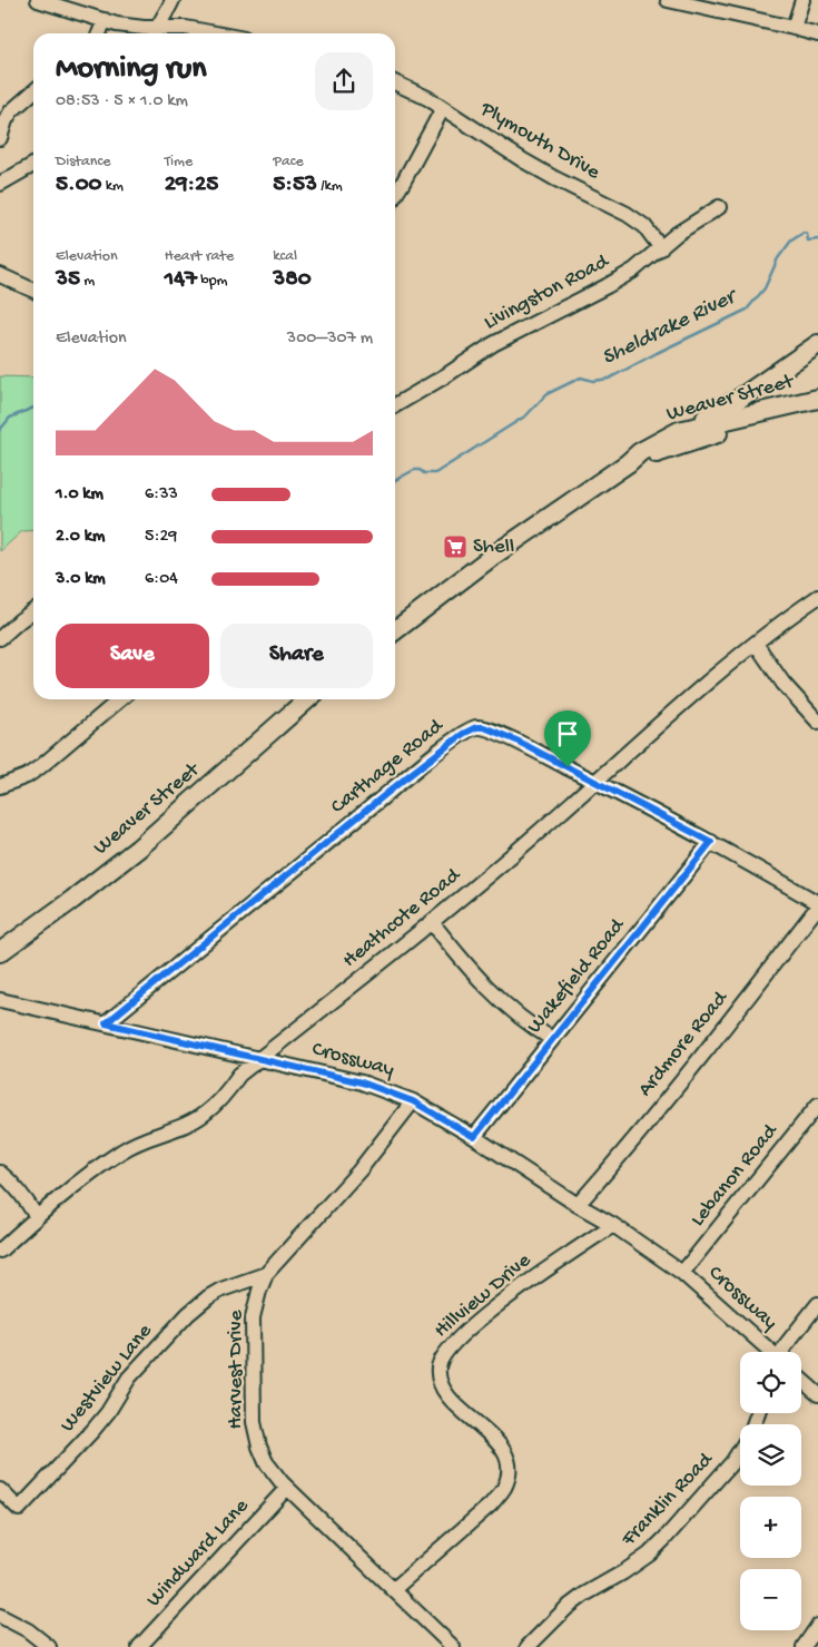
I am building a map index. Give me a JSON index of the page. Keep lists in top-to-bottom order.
{
  "streets": {
    "main road": ["Weaver Street"],
    "street": [
      "Plymouth Drive",
      "Livingston Road",
      "Carthage Road",
      "Heathcote Road",
      "Wakefield Road",
      "Ardmore Road",
      "Crossway",
      "Lebanon Road",
      "Hillview Drive",
      "Harvest Drive",
      "Westview Lane",
      "Franklin Road",
      "Windward Lane"
    ]
  },
  "crossings": [
    ["Plymouth Drive", "Livingston Road"],
    ["Carthage Road", "Heathcote Road"],
    ["Carthage Road", "Wakefield Road"],
    ["Carthage Road", "Ardmore Road"],
    ["Carthage Road", "Crossway"],
    ["Heathcote Road", "Crossway"],
    ["Wakefield Road", "Crossway"],
    ["Ardmore Road", "Crossway"],
    ["Crossway", "Lebanon Road"],
    ["Crossway", "Hillview Drive"],
    ["Crossway", "Harvest Drive"],
    ["Hillview Drive", "Harvest Drive"],
    ["Harvest Drive", "Westview Lane"],
    ["Harvest Drive", "Windward Lane"]
  ],
  "water": ["Sheldrake River"],
  "places": {
    "supermarket": ["Shell"]
  },
  "page": {
    "heading": ["Morning run", "08:53 · 5 × 1.0 km"],
    "stats": [
      ["Distance", "5.00 km"],
      ["Time", "29:25"],
      ["Pace", "5:53 /km"],
      ["Elevation", "35 m"],
      ["Heart rate", "147 bpm"],
      ["kcal", "380"]
    ],
    "chart": ["Elevation", "300–307 m"],
    "list": [
      {
        "name": "1.0 km",
        "note": "6:33"
      },
      {
        "name": "2.0 km",
        "note": "5:29"
      },
      {
        "name": "3.0 km",
        "note": "6:04"
      }
    ],
    "buttons": ["Save", "Share"],
    "map_buttons": ["+", "−"]
  }
}
